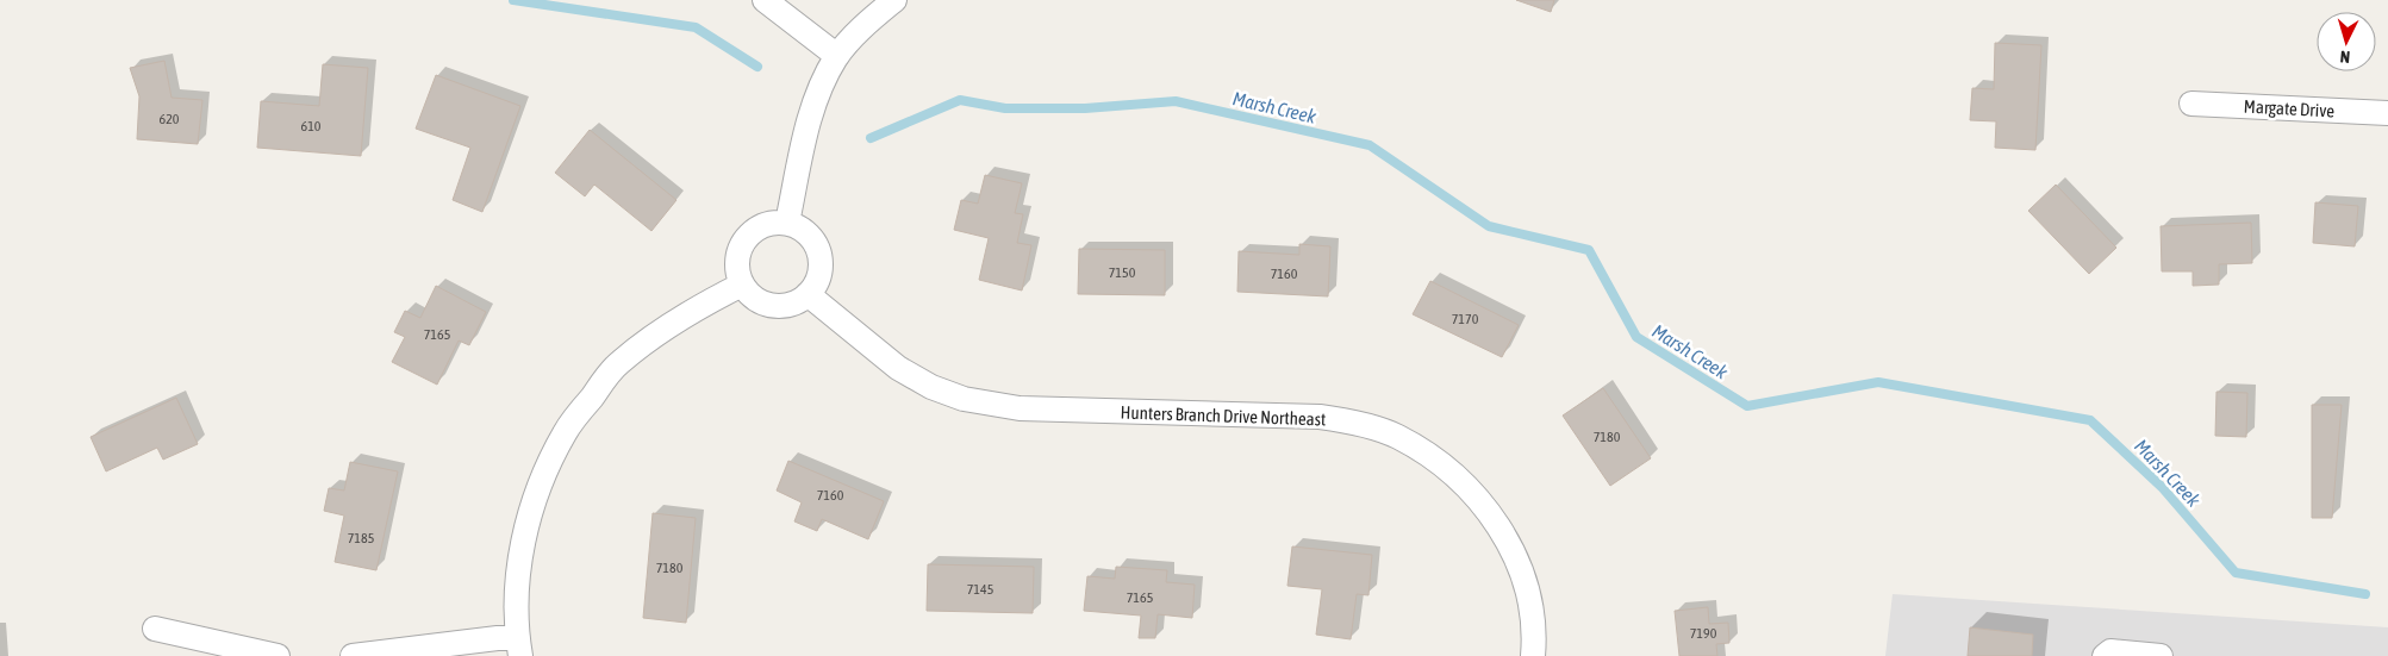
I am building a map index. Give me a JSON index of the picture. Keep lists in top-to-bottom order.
{
  "streets": {
    "street": ["Margate Drive", "Hunters Branch Drive Northeast"]
  },
  "water": ["Marsh Creek"],
  "house_numbers": [
    "620",
    "610",
    "7150",
    "7160",
    "7170",
    "7165",
    "7180",
    "7160",
    "7185",
    "7180",
    "7145",
    "7165",
    "7190"
  ],
  "north": "bottom"
}
